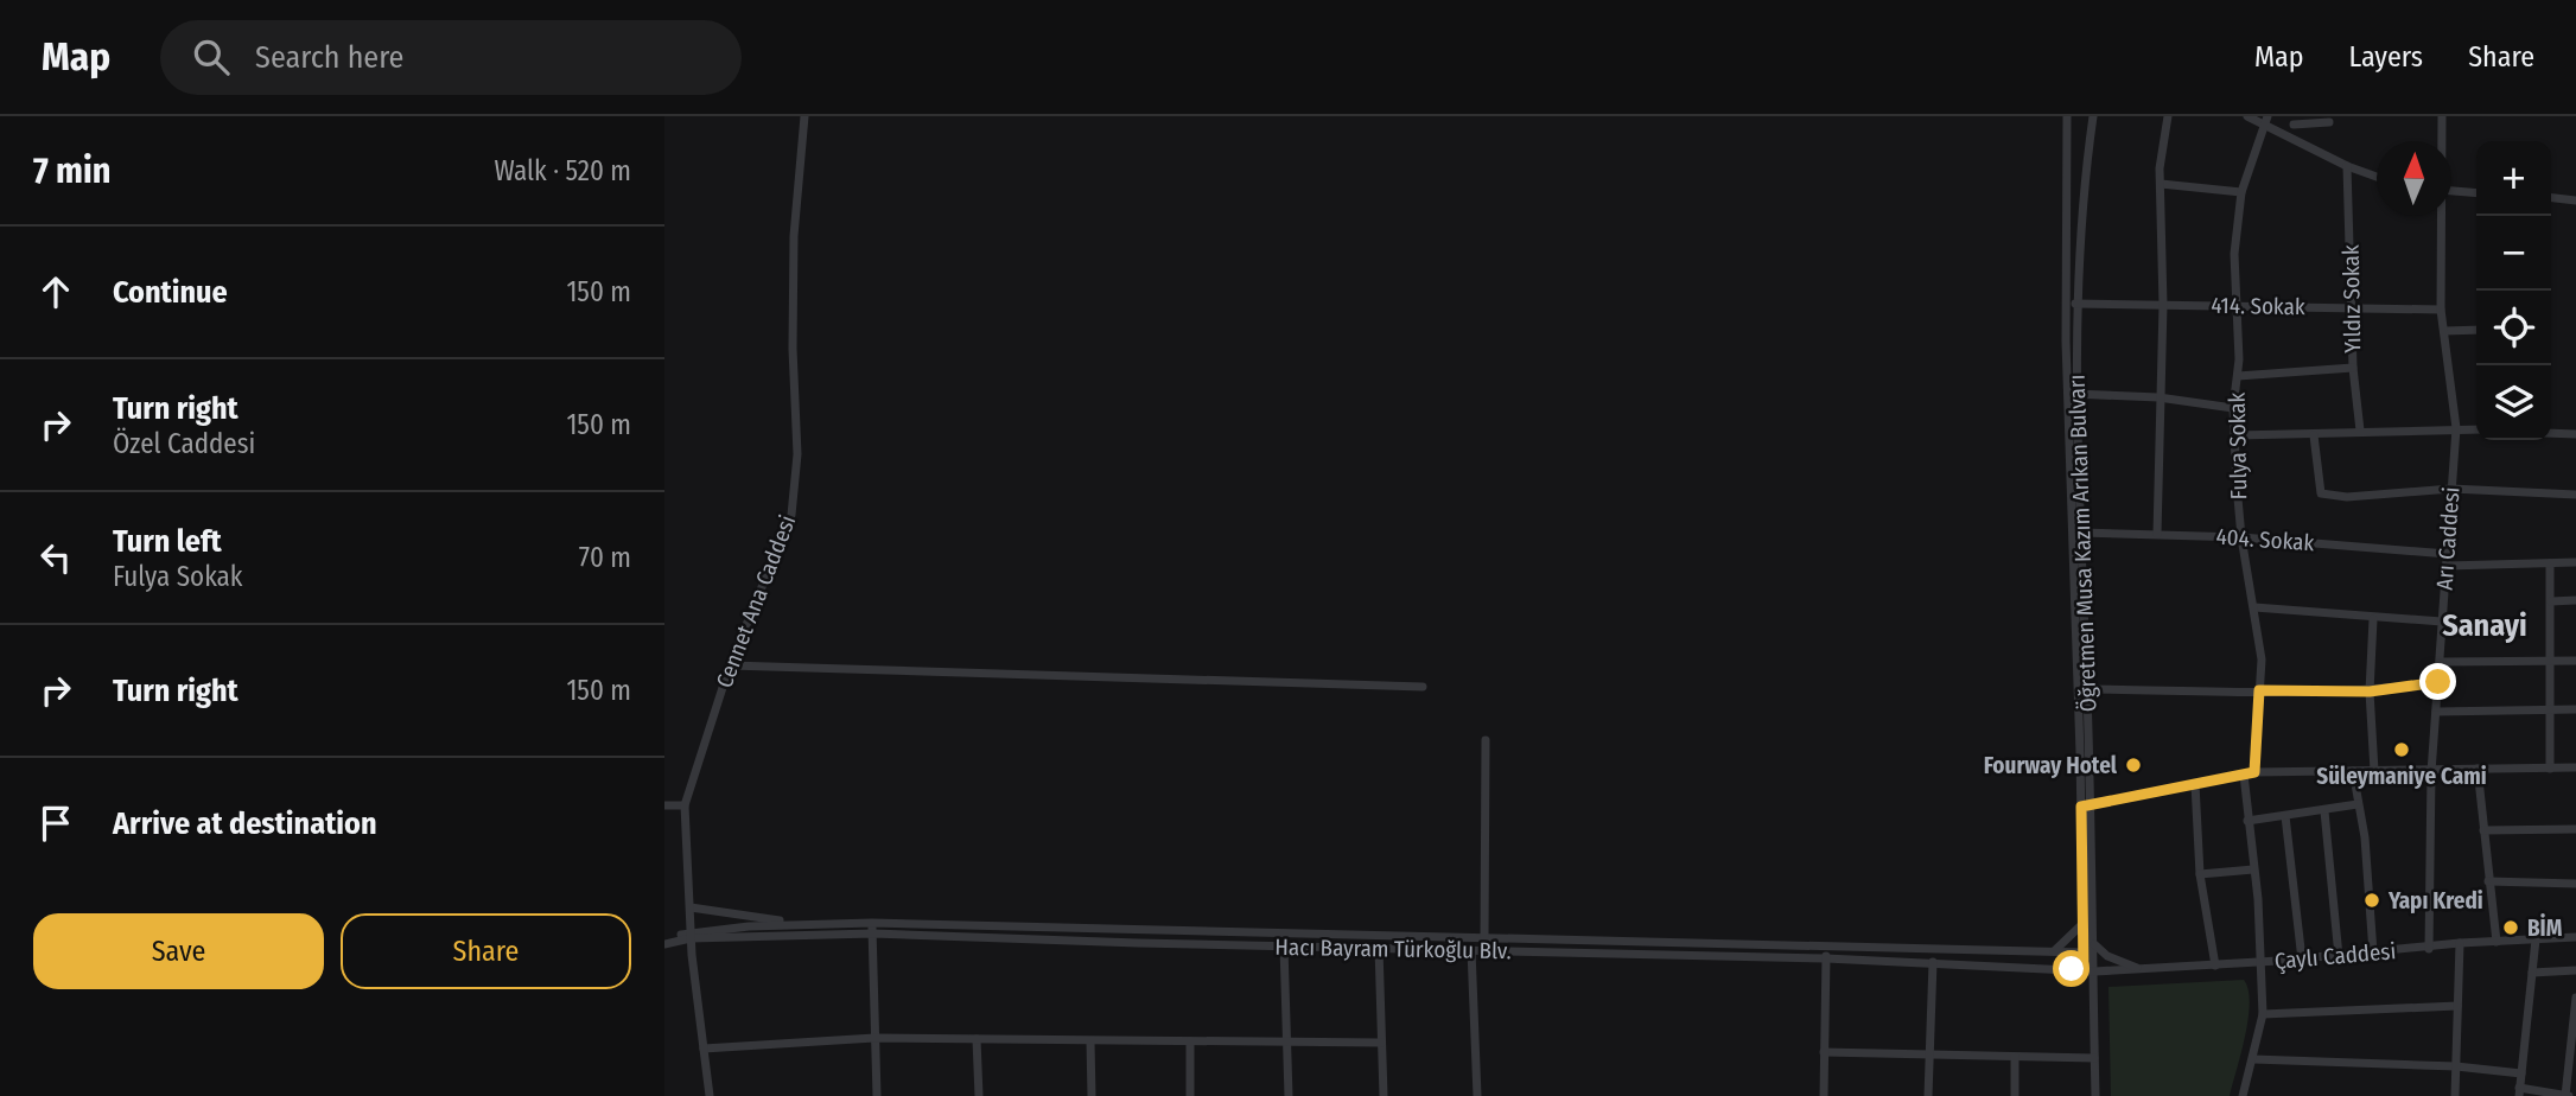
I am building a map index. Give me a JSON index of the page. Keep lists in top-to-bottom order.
{
  "streets": {
    "street": [
      "Yıldız Sokak",
      "414. Sokak",
      "Fulya Sokak",
      "Arı Caddesi",
      "404. Sokak",
      "Öğretmen Musa Kazım Arıkan Bulvarı",
      "Cennet Ana Caddesi",
      "Hacı Bayram Türkoğlu Blv.",
      "Çaylı Caddesi"
    ]
  },
  "crossings": [
    ["Yıldız Sokak", "414. Sokak"],
    ["414. Sokak", "Fulya Sokak"],
    ["414. Sokak", "Arı Caddesi"],
    ["414. Sokak", "Öğretmen Musa Kazım Arıkan Bulvarı"],
    ["Fulya Sokak", "404. Sokak"],
    ["Fulya Sokak", "Çaylı Caddesi"],
    ["Arı Caddesi", "404. Sokak"],
    ["Arı Caddesi", "Çaylı Caddesi"],
    ["404. Sokak", "Öğretmen Musa Kazım Arıkan Bulvarı"],
    ["Öğretmen Musa Kazım Arıkan Bulvarı", "Hacı Bayram Türkoğlu Blv."],
    ["Öğretmen Musa Kazım Arıkan Bulvarı", "Çaylı Caddesi"],
    ["Cennet Ana Caddesi", "Hacı Bayram Türkoğlu Blv."],
    ["Hacı Bayram Türkoğlu Blv.", "Çaylı Caddesi"]
  ],
  "districts": ["Sanayi"],
  "places": [
    "Süleymaniye Cami",
    "Fourway Hotel",
    "Yapı Kredi",
    "BİM"
  ],
  "north": "top",
  "page": {
    "header": "Map",
    "search": "Search here",
    "nav": ["Map", "Layers", "Share"],
    "heading": ["7 min", "Walk · 520 m"],
    "map_buttons": ["+", "−"],
    "list": [
      ["Continue", "150 m"],
      ["Turn right", "Özel Caddesi", "150 m"],
      ["Turn left", "Fulya Sokak", "70 m"],
      ["Turn right", "150 m"],
      "Arrive at destination"
    ],
    "buttons": ["Save", "Share"]
  }
}
